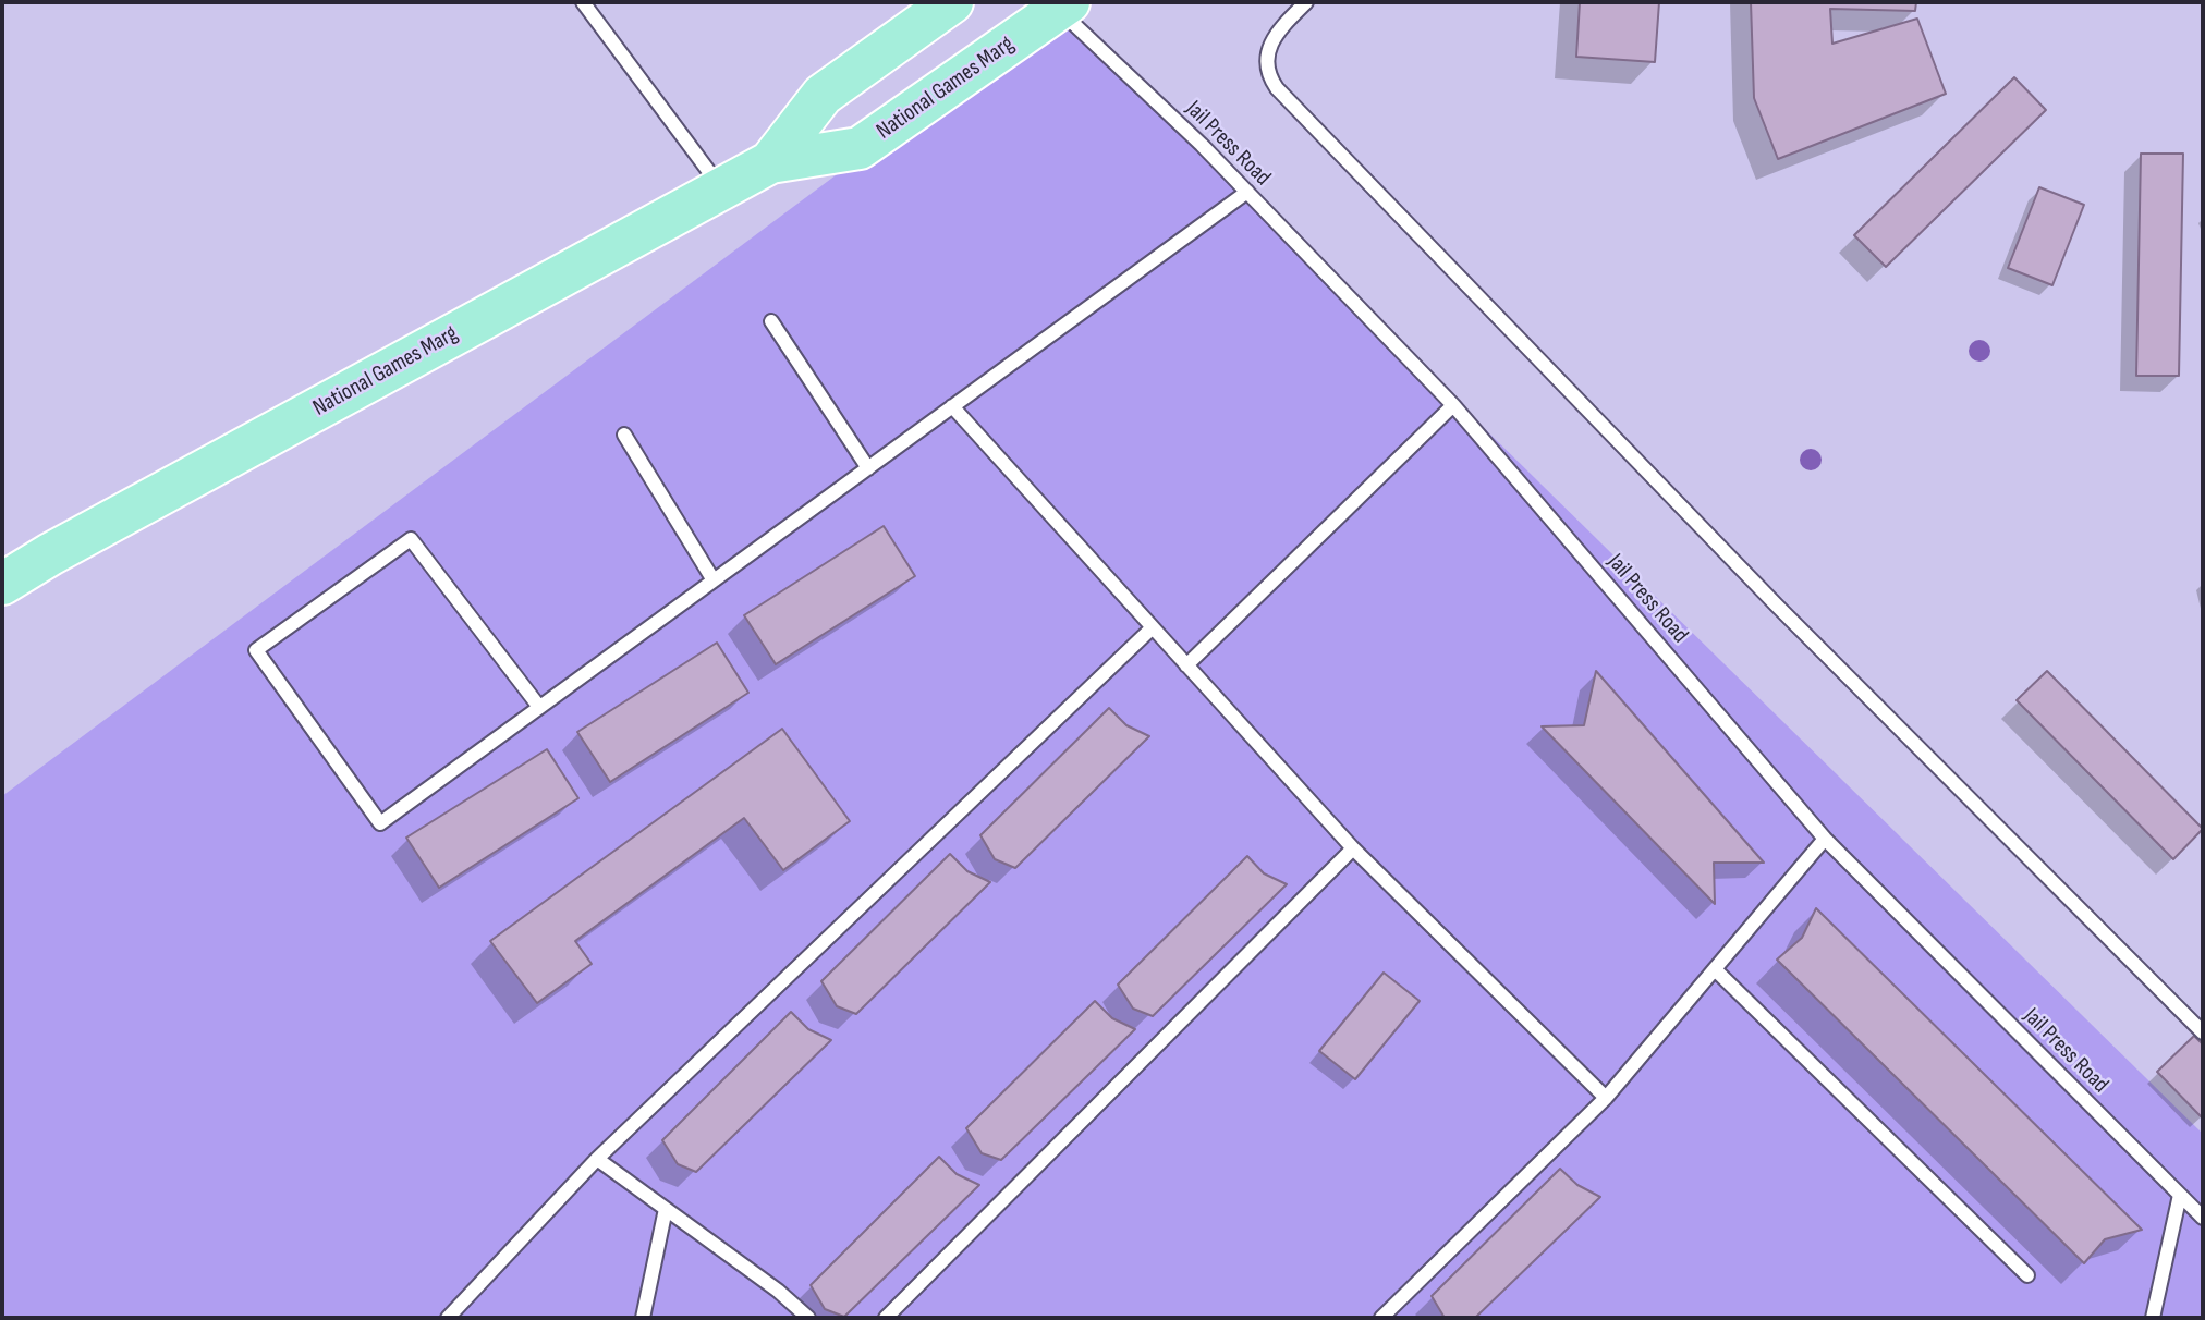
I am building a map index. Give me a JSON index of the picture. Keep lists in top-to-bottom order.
{
  "streets": {
    "main road": ["National Games Marg"],
    "lane": ["Jail Press Road"]
  },
  "crossings": [
    ["National Games Marg", "Jail Press Road"]
  ]
}
